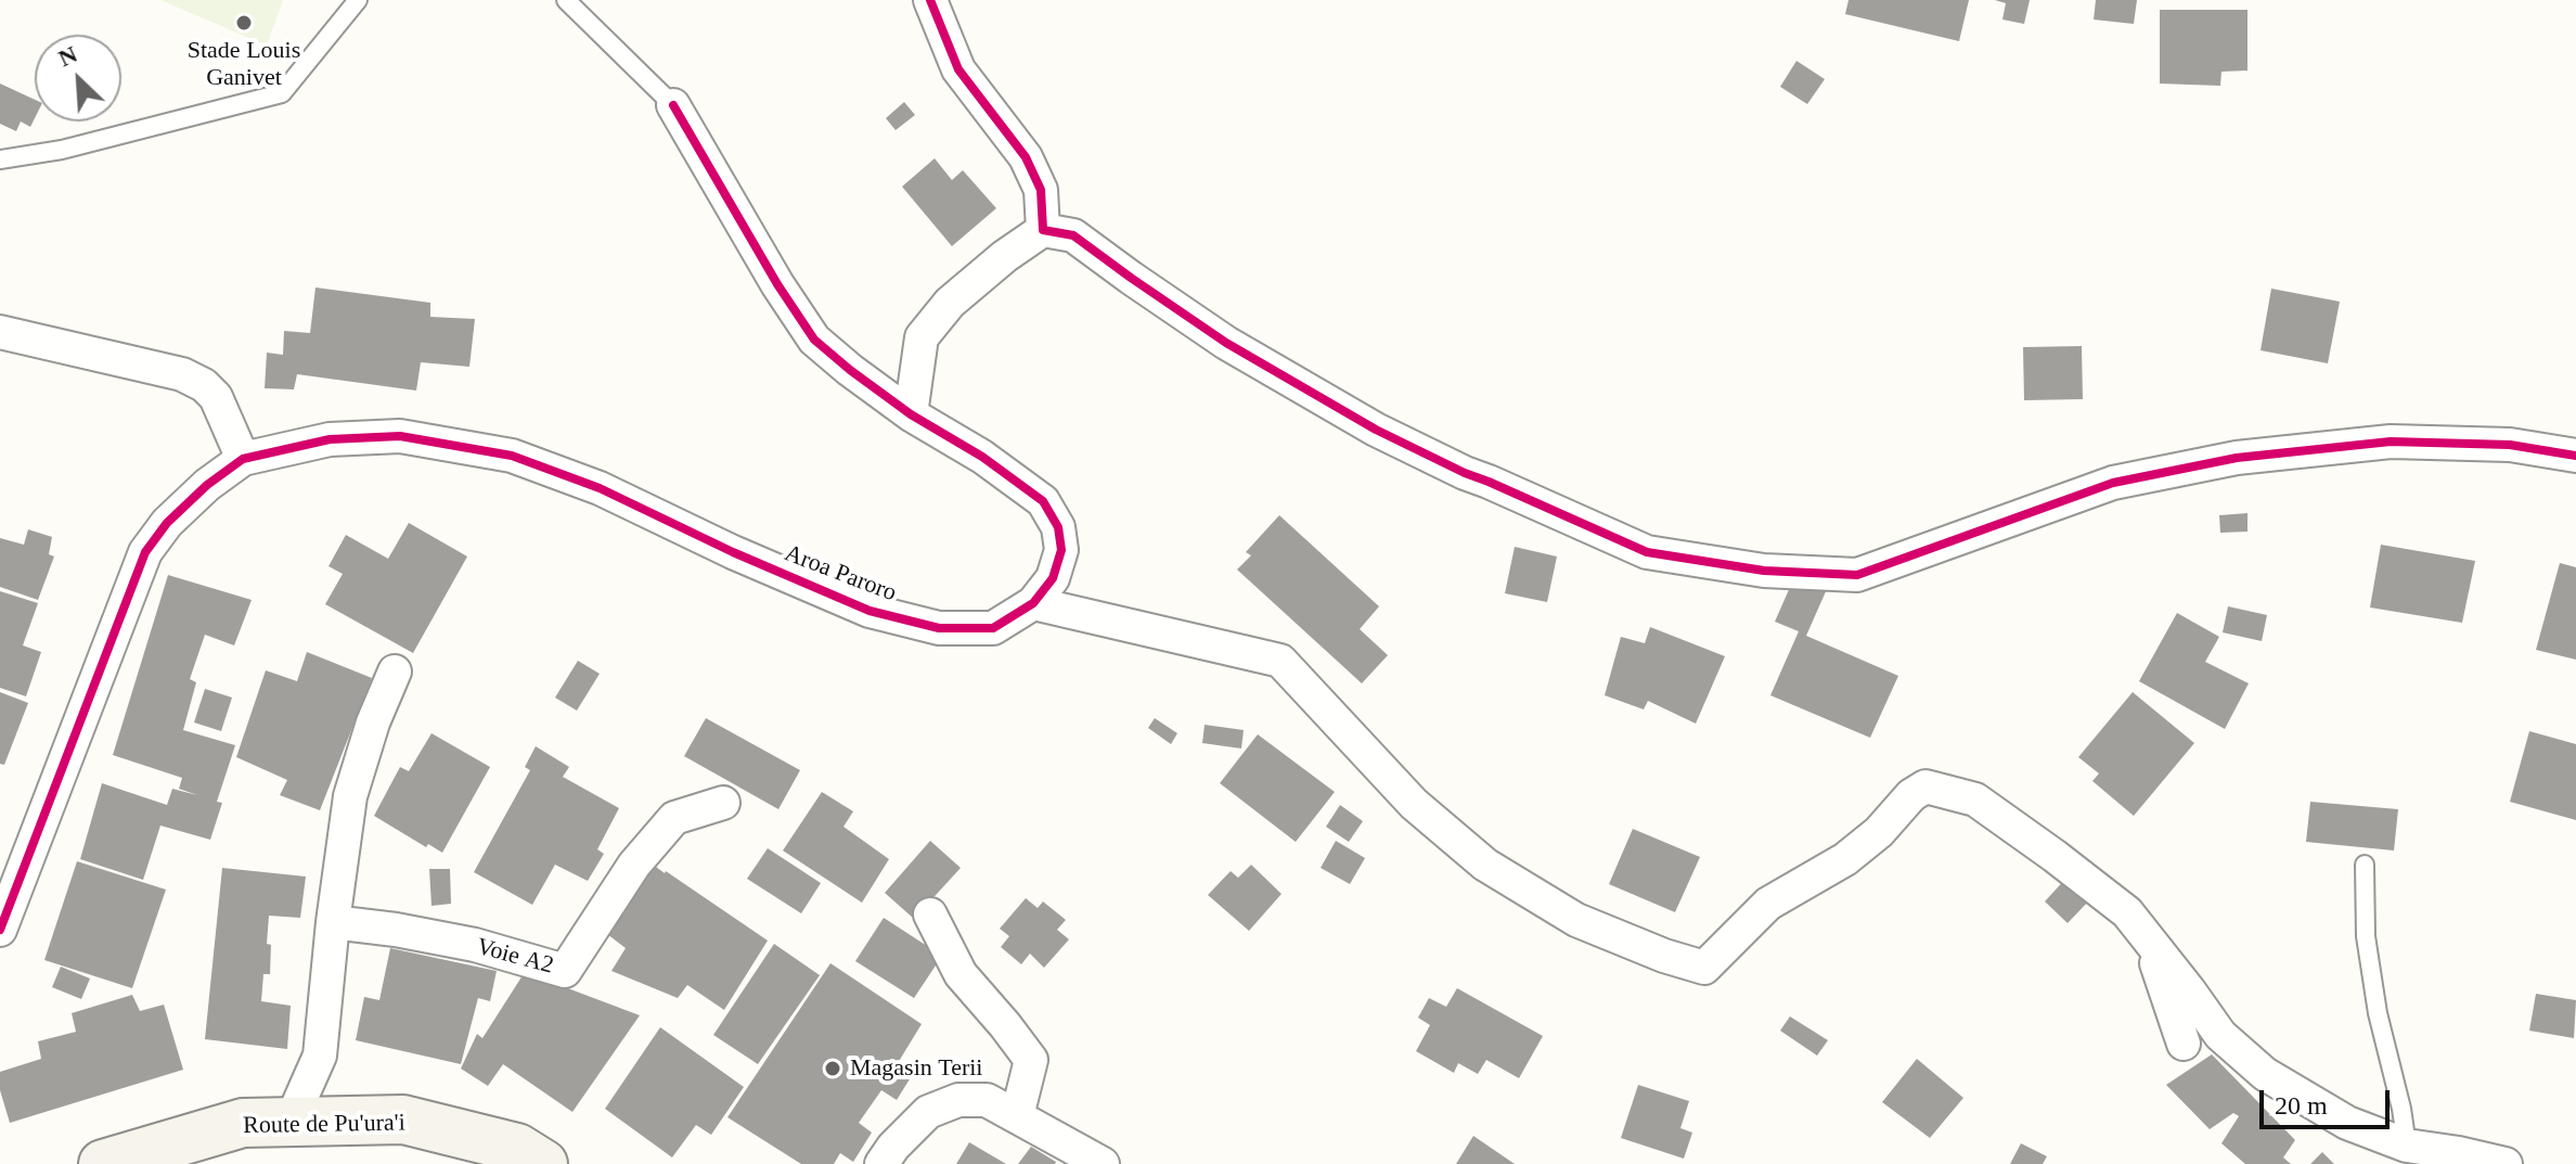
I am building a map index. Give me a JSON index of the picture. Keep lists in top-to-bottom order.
{
  "streets": {
    "main road": ["Route de Pu'ura'i"],
    "street": ["Aroa Paroro", "Voie A2"]
  },
  "places": ["Stade Louis Ganivet", "Magasin Terii"],
  "scale_bar": "20 m",
  "north": "top left"
}
